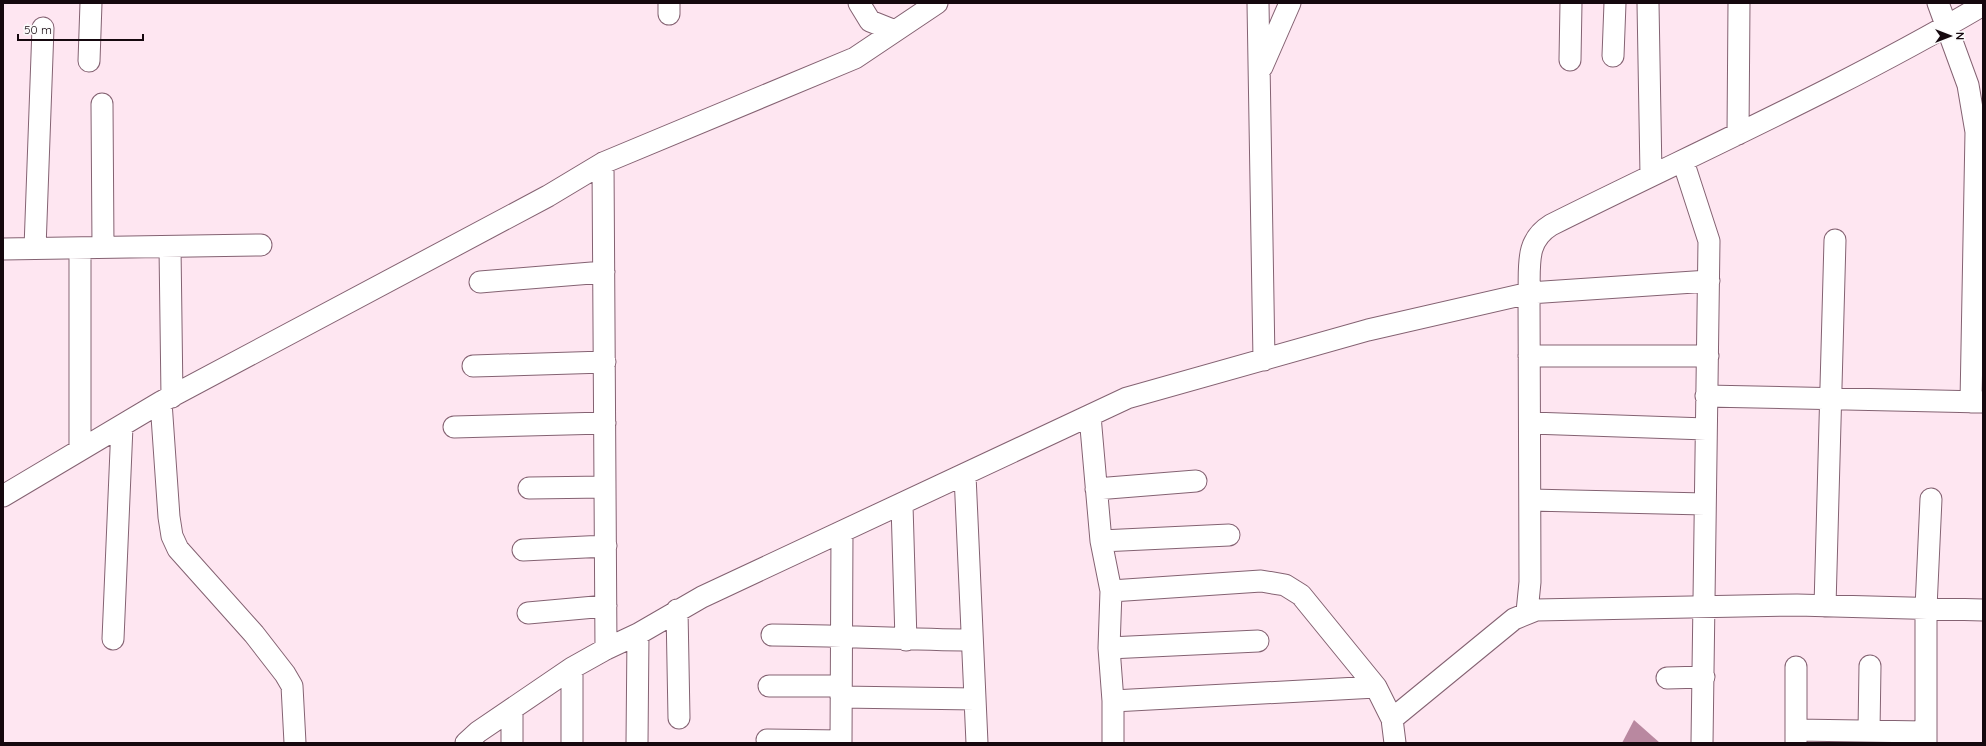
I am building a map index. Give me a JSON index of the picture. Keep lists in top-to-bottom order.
{
  "scale_bar": "50 m",
  "north": "right"
}
